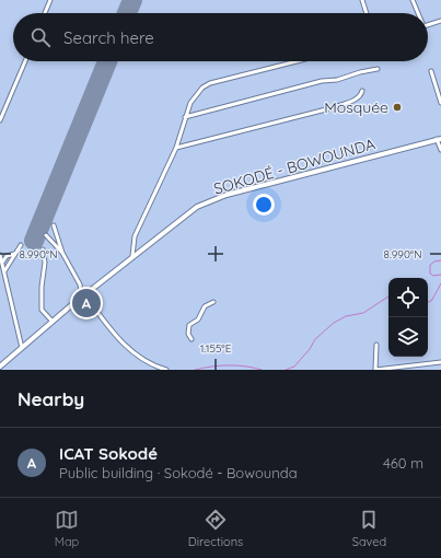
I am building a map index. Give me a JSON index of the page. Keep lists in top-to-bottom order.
{
  "streets": {
    "main road": ["SOKODÉ - BOWOUNDA"]
  },
  "places": ["Mosquée"],
  "page": {
    "search": "Search here",
    "pins": "A",
    "heading": "Nearby",
    "list": [
      {
        "mark": "A",
        "name": "ICAT Sokodé",
        "note": "Public building · Sokodé - Bowounda",
        "value": "460 m"
      }
    ],
    "nav": ["Map", "Directions", "Saved"]
  },
  "coordinates": ["8.990°N", "1.155°E"]
}
